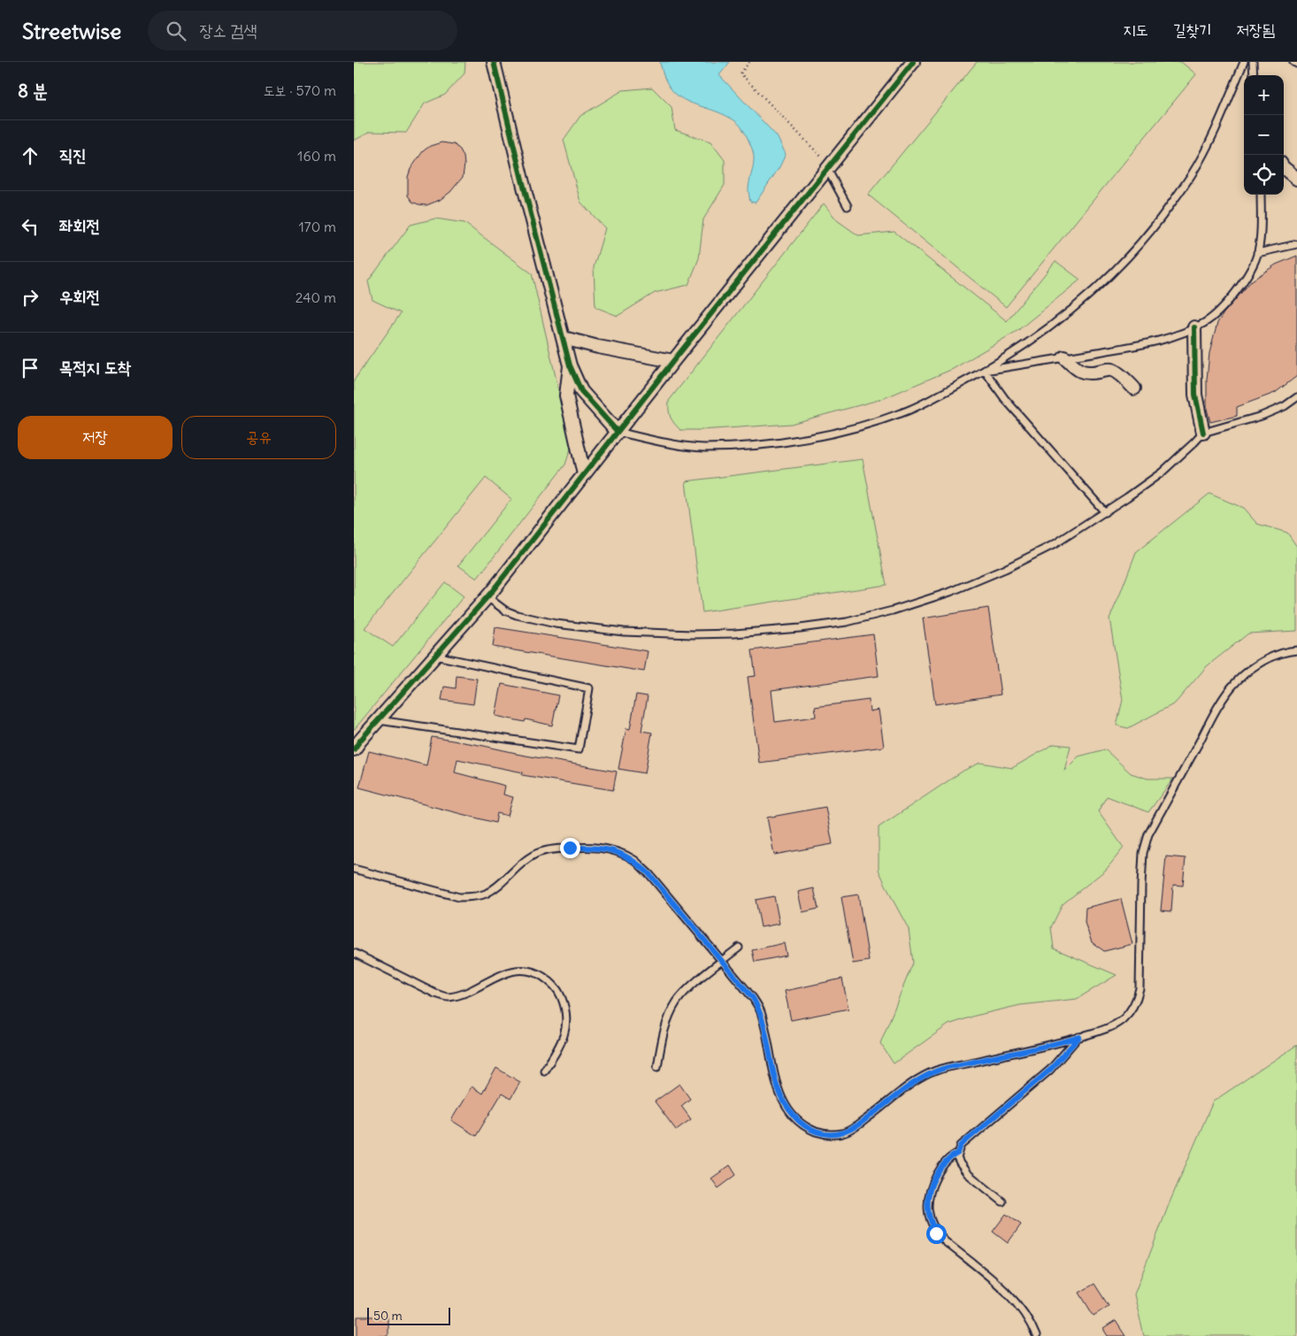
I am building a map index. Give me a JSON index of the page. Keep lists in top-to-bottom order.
{
  "scale_bar": "50 m",
  "page": {
    "header": "Streetwise",
    "search": "장소 검색",
    "nav": ["지도", "길찾기", "저장됨"],
    "heading": ["8 분", "도보 · 570 m"],
    "map_buttons": ["+", "−"],
    "list": [
      ["직진", "160 m"],
      ["좌회전", "170 m"],
      ["우회전", "240 m"],
      "목적지 도착"
    ],
    "buttons": ["저장", "공유"],
    "scale": "50 m"
  }
}
